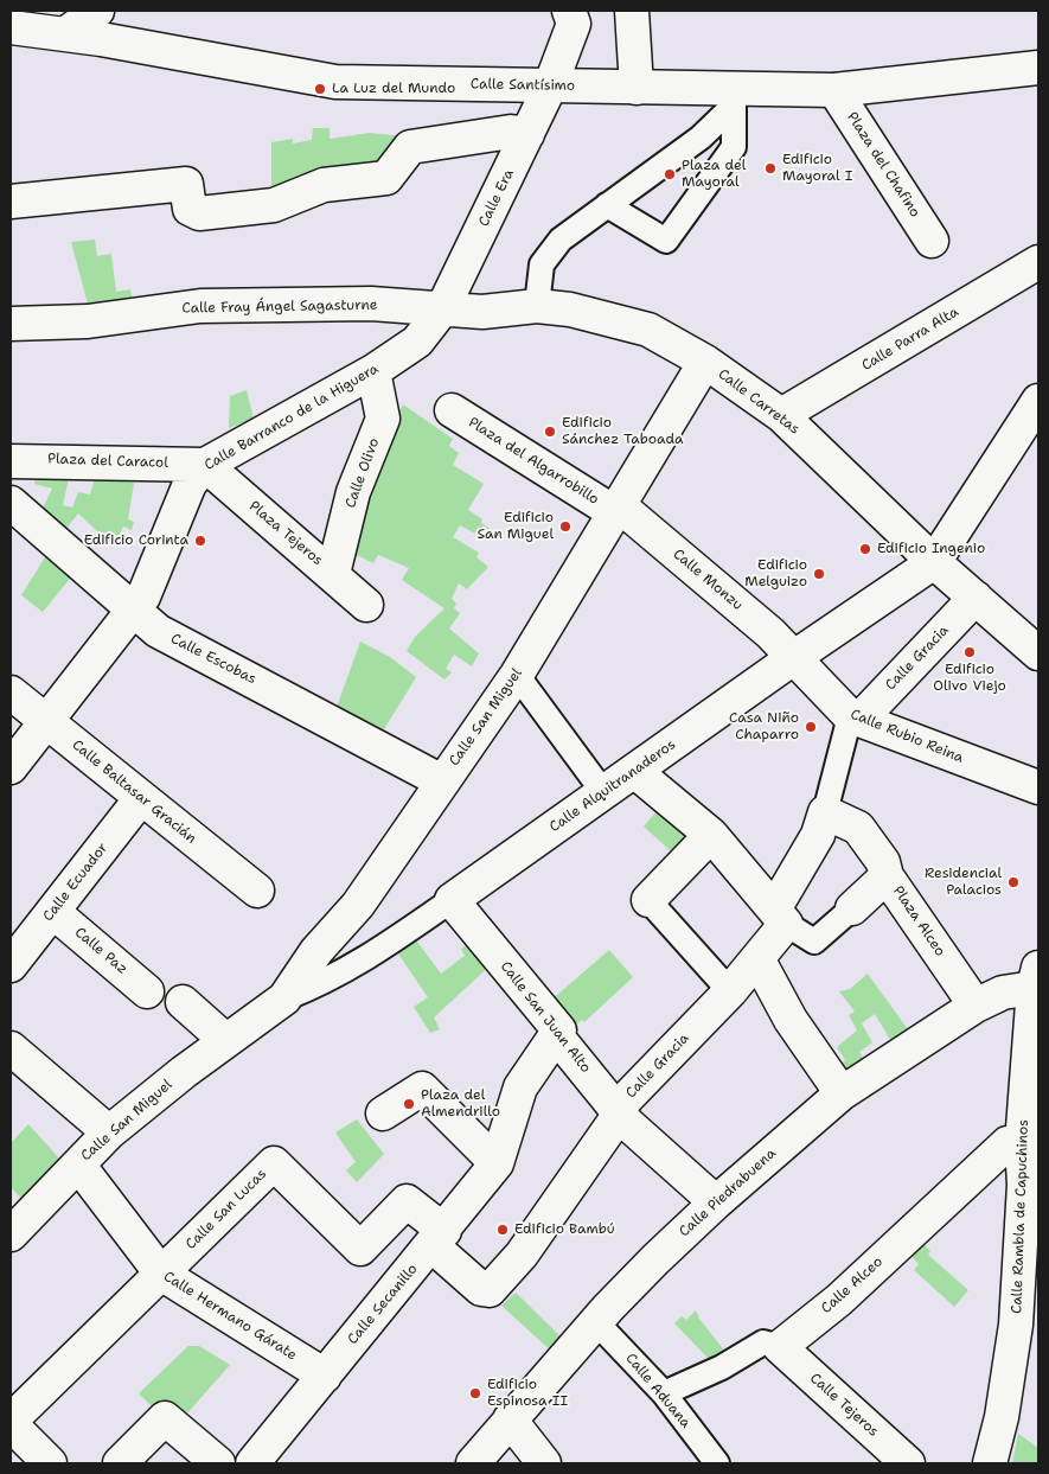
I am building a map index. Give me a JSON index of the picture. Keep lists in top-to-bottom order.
{
  "streets": {
    "street": [
      "Calle Santísimo",
      "Plaza del Chafino",
      "Calle Era",
      "Calle Fray Ángel Sagasturne",
      "Calle Parra Alta",
      "Calle Carretas",
      "Calle Barranco de la Higuera",
      "Plaza del Caracol",
      "Plaza del Algarrobillo",
      "Calle Olivo",
      "Plaza Tejeros",
      "Calle Monzu",
      "Calle Gracia",
      "Calle Escobas",
      "Calle San Miguel",
      "Calle Rubio Reina",
      "Calle Alquitranaderos",
      "Calle Baltasar Gracián",
      "Calle Ecuador",
      "Plaza Alceo",
      "Calle Paz",
      "Calle San Juan Alto",
      "Calle Piedrabuena",
      "Calle San Lucas",
      "Calle Rambla de Capuchinos",
      "Calle Alceo",
      "Calle Secanillo",
      "Calle Hermano Gárate",
      "Calle Aduana",
      "Calle Tejeros"
    ]
  },
  "crossings": [
    ["Calle Santísimo", "Plaza del Chafino"],
    ["Calle Santísimo", "Calle Era"],
    ["Calle Era", "Calle Fray Ángel Sagasturne"],
    ["Calle Era", "Calle Carretas"],
    ["Calle Era", "Calle Barranco de la Higuera"],
    ["Calle Fray Ángel Sagasturne", "Calle Carretas"],
    ["Calle Fray Ángel Sagasturne", "Calle Barranco de la Higuera"],
    ["Calle Parra Alta", "Calle Carretas"],
    ["Calle Carretas", "Calle Barranco de la Higuera"],
    ["Calle Carretas", "Calle Gracia"],
    ["Calle Carretas", "Calle San Miguel"],
    ["Calle Carretas", "Calle Alquitranaderos"],
    ["Calle Barranco de la Higuera", "Plaza del Caracol"],
    ["Calle Barranco de la Higuera", "Calle Olivo"],
    ["Calle Barranco de la Higuera", "Plaza Tejeros"],
    ["Calle Barranco de la Higuera", "Calle Escobas"],
    ["Calle Barranco de la Higuera", "Calle Baltasar Gracián"],
    ["Plaza del Caracol", "Plaza Tejeros"],
    ["Plaza del Algarrobillo", "Calle Monzu"],
    ["Plaza del Algarrobillo", "Calle San Miguel"],
    ["Calle Olivo", "Plaza Tejeros"],
    ["Calle Monzu", "Calle San Miguel"],
    ["Calle Monzu", "Calle Rubio Reina"],
    ["Calle Monzu", "Calle Alquitranaderos"],
    ["Calle Gracia", "Calle Rubio Reina"],
    ["Calle Gracia", "Calle San Juan Alto"],
    ["Calle Gracia", "Calle San Lucas"],
    ["Calle Gracia", "Calle Secanillo"],
    ["Calle Escobas", "Calle San Miguel"],
    ["Calle San Miguel", "Calle Alquitranaderos"],
    ["Calle San Miguel", "Calle Hermano Gárate"],
    ["Calle Rubio Reina", "Calle Alquitranaderos"],
    ["Calle Alquitranaderos", "Calle San Juan Alto"],
    ["Calle Baltasar Gracián", "Calle Ecuador"],
    ["Calle Ecuador", "Calle Paz"],
    ["Plaza Alceo", "Calle Piedrabuena"],
    ["Calle San Juan Alto", "Calle Piedrabuena"],
    ["Calle Piedrabuena", "Calle Rambla de Capuchinos"],
    ["Calle Piedrabuena", "Calle Aduana"],
    ["Calle San Lucas", "Calle Secanillo"],
    ["Calle San Lucas", "Calle Hermano Gárate"],
    ["Calle Rambla de Capuchinos", "Calle Alceo"],
    ["Calle Alceo", "Calle Tejeros"],
    ["Calle Secanillo", "Calle Hermano Gárate"]
  ],
  "places": [
    "La Luz del Mundo",
    "Edificio Mayoral I",
    "Plaza del Mayoral",
    "Edificio Sánchez Taboada",
    "Edificio San Miguel",
    "Edificio Corinta",
    "Edificio Ingenio",
    "Edificio Melguizo",
    "Edificio Olivo Viejo",
    "Casa Niño Chaparro",
    "Residencial Palacios",
    "Plaza del Almendrillo",
    "Edificio Bambú",
    "Edificio Espinosa II"
  ]
}
